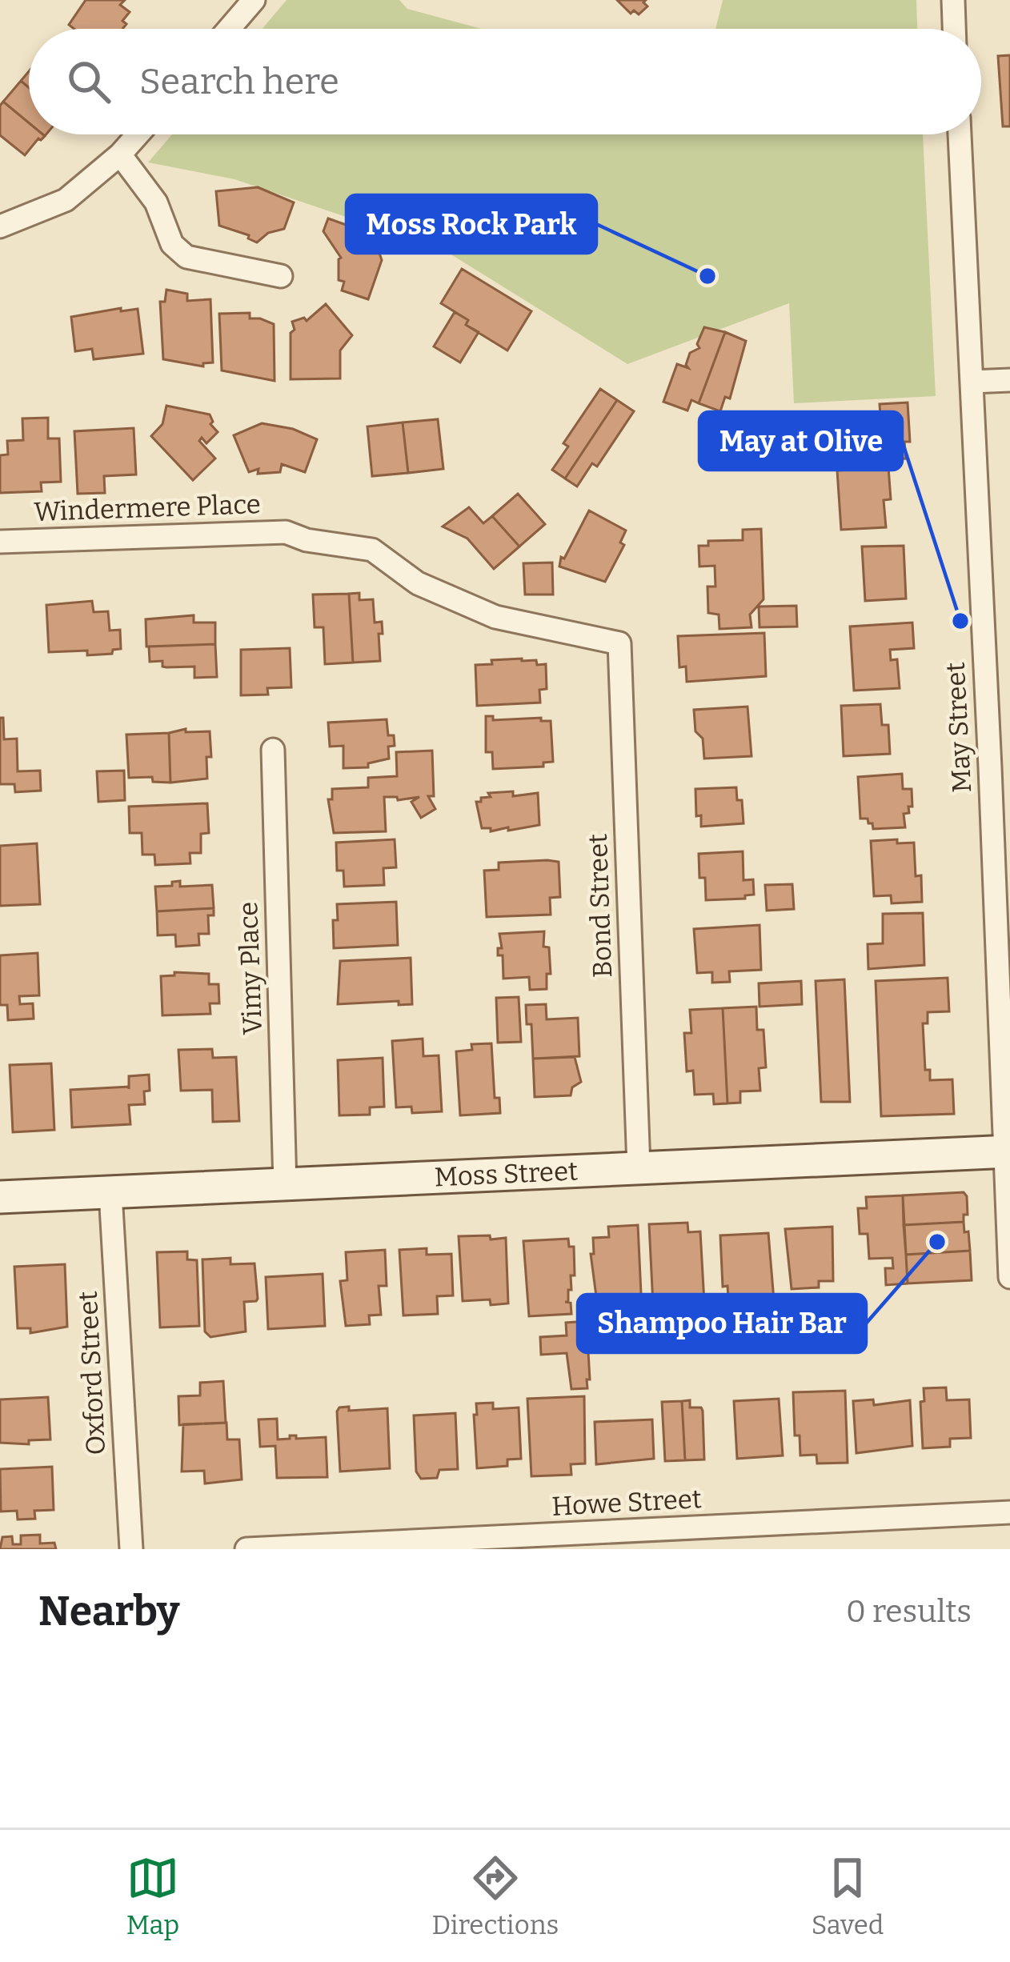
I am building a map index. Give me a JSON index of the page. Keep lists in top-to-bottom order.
{
  "streets": {
    "street": [
      "Windermere Place",
      "May Street",
      "Bond Street",
      "Vimy Place",
      "Moss Street",
      "Oxford Street",
      "Howe Street"
    ]
  },
  "crossings": [
    ["Windermere Place", "Bond Street"],
    ["May Street", "Moss Street"],
    ["Bond Street", "Moss Street"],
    ["Vimy Place", "Moss Street"],
    ["Moss Street", "Oxford Street"]
  ],
  "places": ["Moss Rock Park", "May at Olive", "Shampoo Hair Bar"],
  "page": {
    "search": "Search here",
    "heading": ["Nearby", "0 results"],
    "nav": ["Map", "Directions", "Saved"]
  }
}
